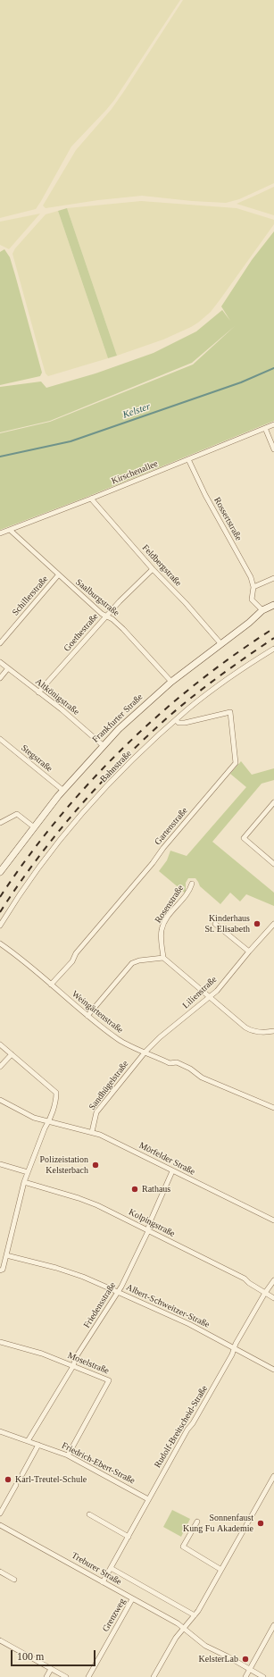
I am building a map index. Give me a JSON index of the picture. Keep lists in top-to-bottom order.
{
  "streets": {
    "street": [
      "Kirschenallee",
      "Rossertstraße",
      "Feldbergstraße",
      "Schillerstraße",
      "Saalburgstraße",
      "Goethestraße",
      "Altkönigstraße",
      "Frankfurter Straße",
      "Stegstraße",
      "Bahnstraße",
      "Gartenstraße",
      "Rosenstraße",
      "Lilienstraße",
      "Weingärtenstraße",
      "Sandhügelstraße",
      "Mörfelder Straße",
      "Kolpingstraße",
      "Friedensstraße",
      "Albert-Schweitzer-Straße",
      "Moselstraße",
      "Rudolf-Breitscheid-Straße",
      "Friedrich-Ebert-Straße",
      "Treburer Straße",
      "Grenzweg"
    ]
  },
  "crossings": [
    ["Kirschenallee", "Rossertstraße"],
    ["Kirschenallee", "Feldbergstraße"],
    ["Kirschenallee", "Saalburgstraße"],
    ["Rossertstraße", "Frankfurter Straße"],
    ["Feldbergstraße", "Goethestraße"],
    ["Feldbergstraße", "Frankfurter Straße"],
    ["Schillerstraße", "Saalburgstraße"],
    ["Saalburgstraße", "Goethestraße"],
    ["Saalburgstraße", "Frankfurter Straße"],
    ["Goethestraße", "Altkönigstraße"],
    ["Altkönigstraße", "Frankfurter Straße"],
    ["Frankfurter Straße", "Stegstraße"],
    ["Bahnstraße", "Gartenstraße"],
    ["Gartenstraße", "Weingärtenstraße"],
    ["Lilienstraße", "Weingärtenstraße"],
    ["Lilienstraße", "Sandhügelstraße"],
    ["Weingärtenstraße", "Sandhügelstraße"],
    ["Sandhügelstraße", "Mörfelder Straße"],
    ["Mörfelder Straße", "Friedensstraße"],
    ["Kolpingstraße", "Friedensstraße"],
    ["Kolpingstraße", "Rudolf-Breitscheid-Straße"],
    ["Friedensstraße", "Albert-Schweitzer-Straße"],
    ["Friedensstraße", "Moselstraße"],
    ["Friedensstraße", "Friedrich-Ebert-Straße"],
    ["Albert-Schweitzer-Straße", "Rudolf-Breitscheid-Straße"],
    ["Moselstraße", "Friedrich-Ebert-Straße"],
    ["Rudolf-Breitscheid-Straße", "Friedrich-Ebert-Straße"],
    ["Rudolf-Breitscheid-Straße", "Treburer Straße"],
    ["Treburer Straße", "Grenzweg"]
  ],
  "water": ["Kelster"],
  "places": [
    "Kinderhaus St. Elisabeth",
    "Polizeistation Kelsterbach",
    "Rathaus",
    "Karl-Treutel-Schule",
    "Sonnenfaust Kung Fu Akademie",
    "KelsterLab"
  ],
  "scale_bar": "100 m"
}
